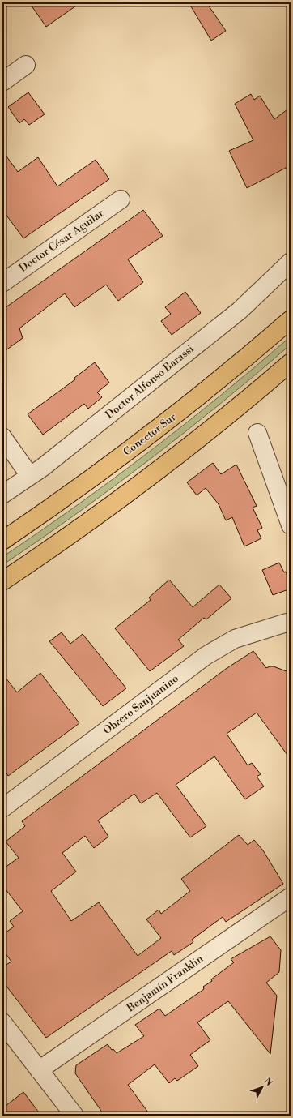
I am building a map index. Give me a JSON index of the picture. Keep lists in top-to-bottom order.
{
  "streets": {
    "main road": ["Conector Sur"],
    "street": [
      "Doctor César Aguilar",
      "Doctor Alfonso Barassi",
      "Obrero Sanjuanino",
      "Benjamín Franklin"
    ]
  },
  "north": "top right"
}
